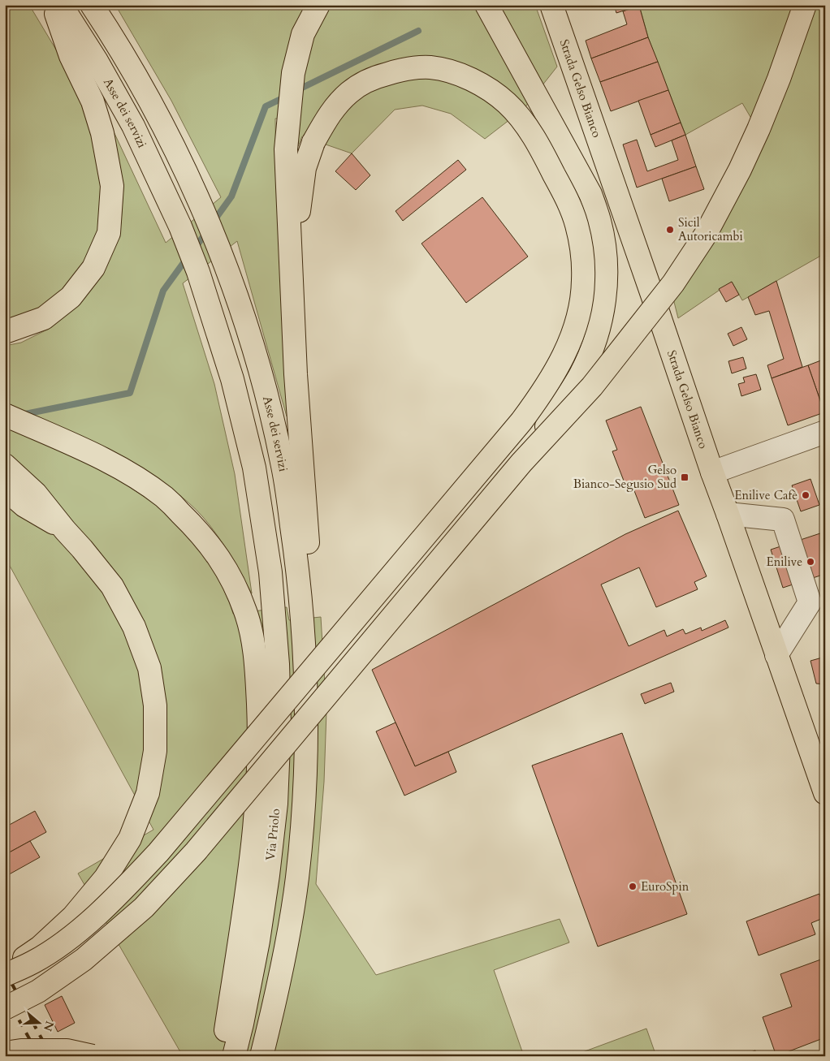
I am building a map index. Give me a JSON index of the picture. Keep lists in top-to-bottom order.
{
  "streets": {
    "main road": ["Strada Gelso Bianco", "Asse dei servizi", "Via Priolo"]
  },
  "crossings": [
    ["Asse dei servizi", "Via Priolo"]
  ],
  "places": {
    "other": [
      "Sicil Autoricambi",
      "Enilive Cafè",
      "Enilive",
      "EuroSpin"
    ],
    "transit": ["Gelso Bianco-Segusio Sud"]
  },
  "north": "right"
}
